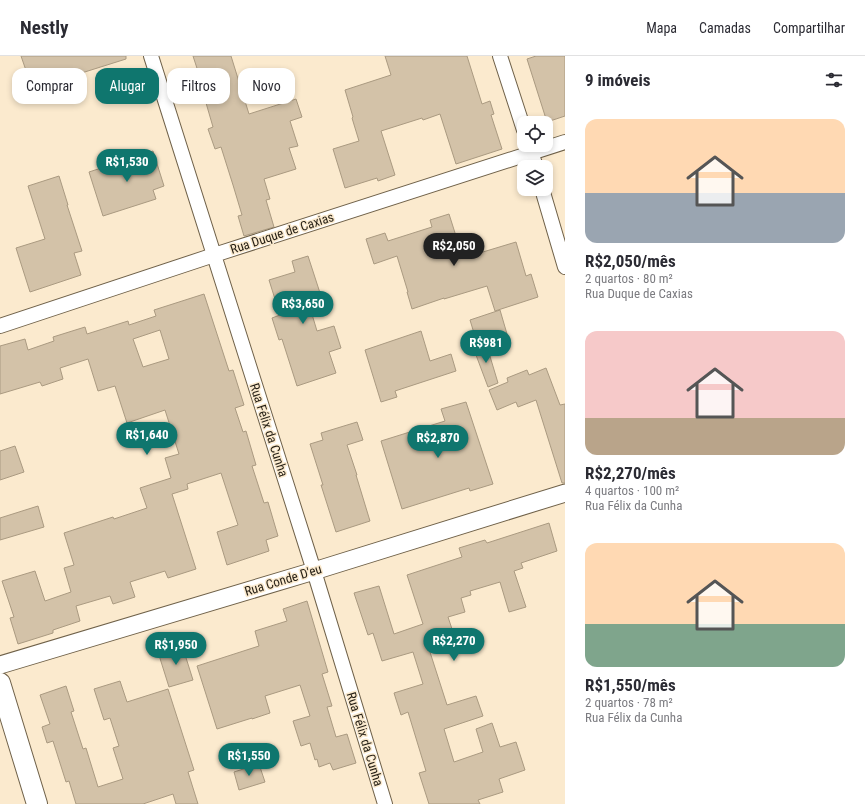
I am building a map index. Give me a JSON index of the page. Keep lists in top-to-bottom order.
{
  "streets": {
    "street": ["Rua Duque de Caxias", "Rua Félix da Cunha", "Rua Conde D'eu"]
  },
  "crossings": [
    ["Rua Duque de Caxias", "Rua Félix da Cunha"],
    ["Rua Félix da Cunha", "Rua Conde D'eu"]
  ],
  "page": {
    "header": "Nestly",
    "nav": ["Mapa", "Camadas", "Compartilhar"],
    "heading": "9 imóveis",
    "chip": [
      "Comprar",
      "Alugar",
      "Filtros",
      "Novo"
    ],
    "list": [
      {
        "name": "R$2,050/mês",
        "note": "2 quartos · 80 m² · Rua Duque de Caxias"
      },
      {
        "name": "R$2,270/mês",
        "note": "4 quartos · 100 m² · Rua Félix da Cunha"
      },
      {
        "name": "R$1,550/mês",
        "note": "2 quartos · 78 m² · Rua Félix da Cunha"
      }
    ],
    "price": [
      "R$1,530",
      "R$2,050",
      "R$3,650",
      "R$981",
      "R$1,640",
      "R$2,870",
      "R$2,270",
      "R$1,950",
      "R$1,550"
    ]
  }
}
